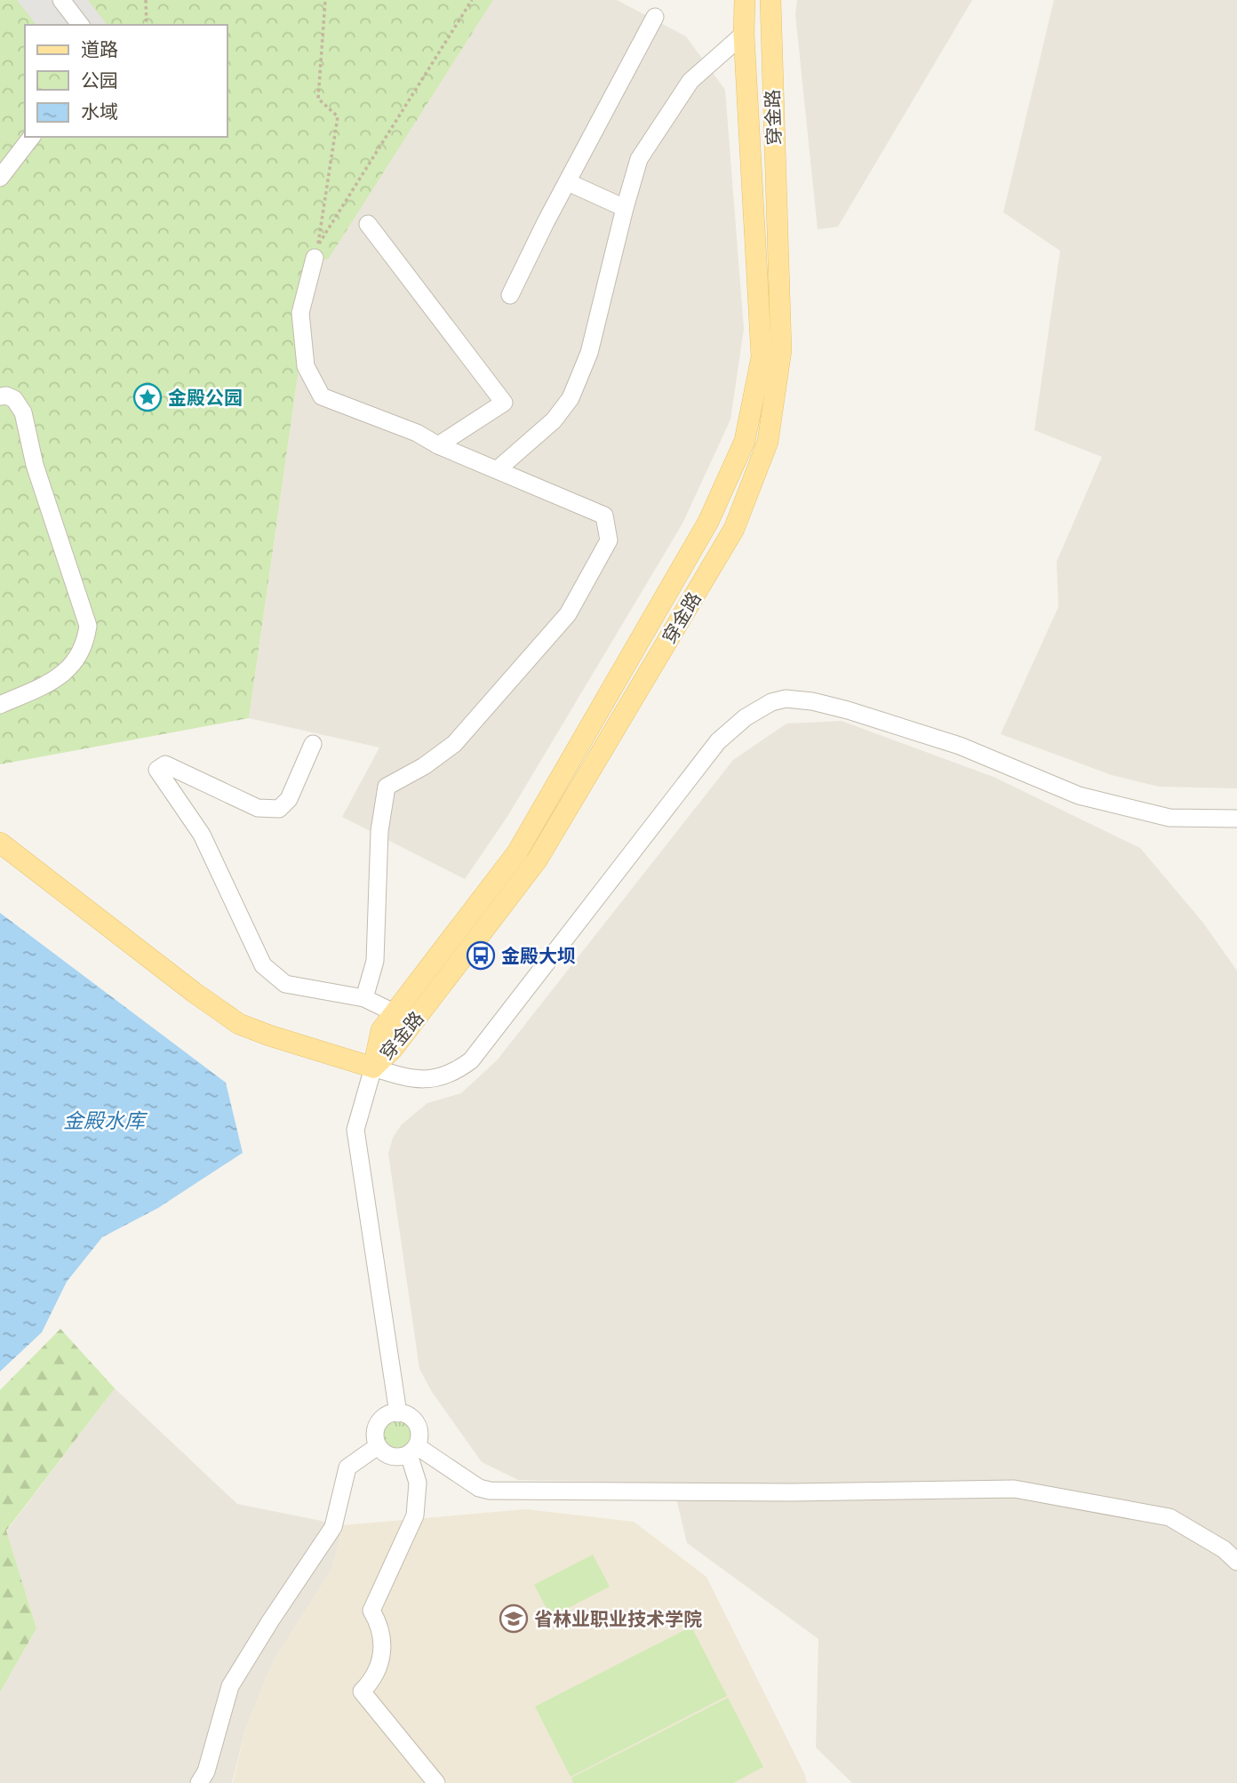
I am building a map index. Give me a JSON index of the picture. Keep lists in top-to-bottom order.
{
  "streets": {
    "main road": ["穿金路"]
  },
  "water": ["金殿水库"],
  "places": {
    "place": ["金殿公园"],
    "bus stop": ["金殿大坝"],
    "school or university": ["省林业职业技术学院"]
  },
  "legend": ["道路", "公园", "水域"]
}
